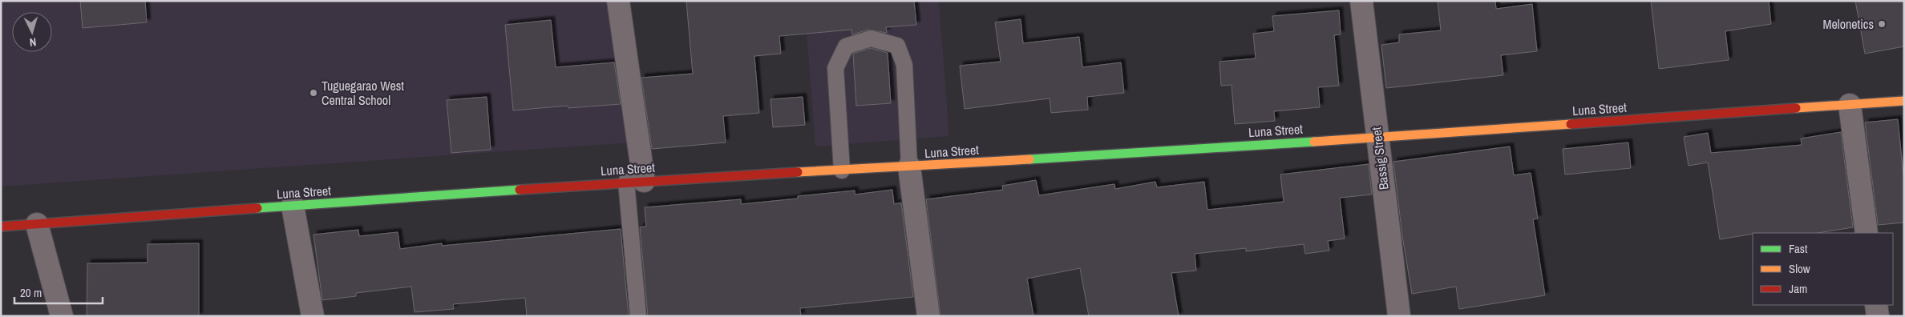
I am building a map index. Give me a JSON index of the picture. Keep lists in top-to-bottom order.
{
  "streets": {
    "main road": ["Luna Street"],
    "street": ["Bassig Street"]
  },
  "crossings": [
    ["Luna Street", "Bassig Street"]
  ],
  "places": ["Melonetics", "Tuguegarao West Central School"],
  "legend": ["Fast", "Slow", "Jam"],
  "scale_bar": "20 m",
  "north": "bottom"
}
